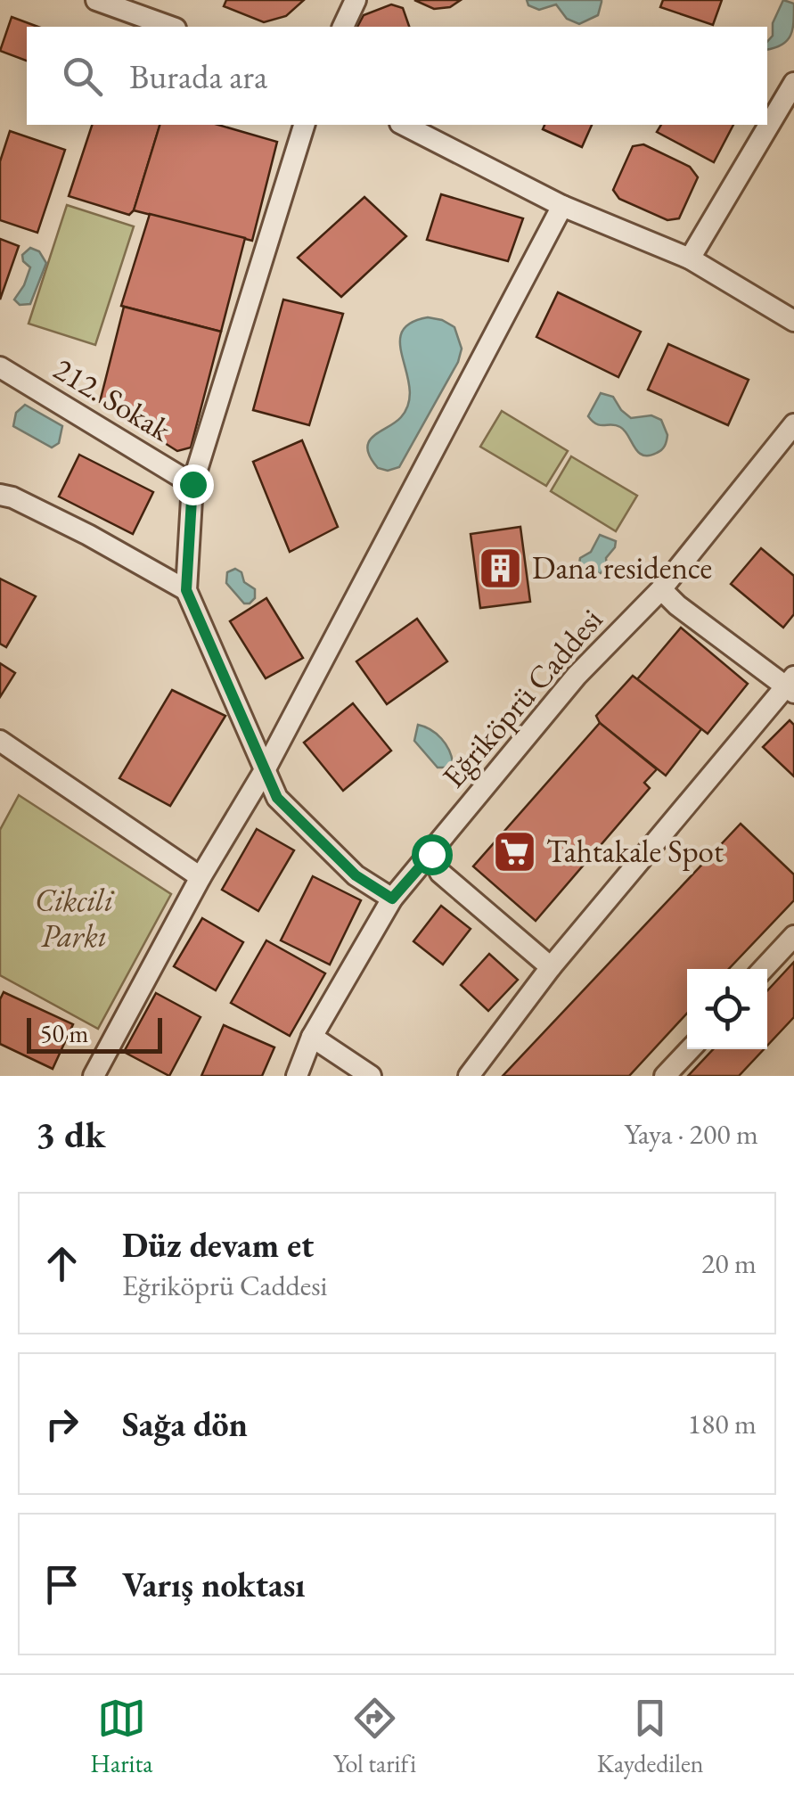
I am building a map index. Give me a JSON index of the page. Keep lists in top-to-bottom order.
{
  "streets": {
    "street": ["212. Sokak", "Eğriköprü Caddesi"]
  },
  "parks": ["Cikcili Parkı"],
  "places": {
    "building": ["Dana residence"],
    "supermarket": ["Tahtakale Spot"]
  },
  "scale_bar": "50 m",
  "page": {
    "search": "Burada ara",
    "scale": "50 m",
    "heading": ["3 dk", "Yaya · 200 m"],
    "list": [
      ["Düz devam et", "Eğriköprü Caddesi", "20 m"],
      ["Sağa dön", "180 m"],
      "Varış noktası"
    ],
    "nav": ["Harita", "Yol tarifi", "Kaydedilen"]
  }
}
